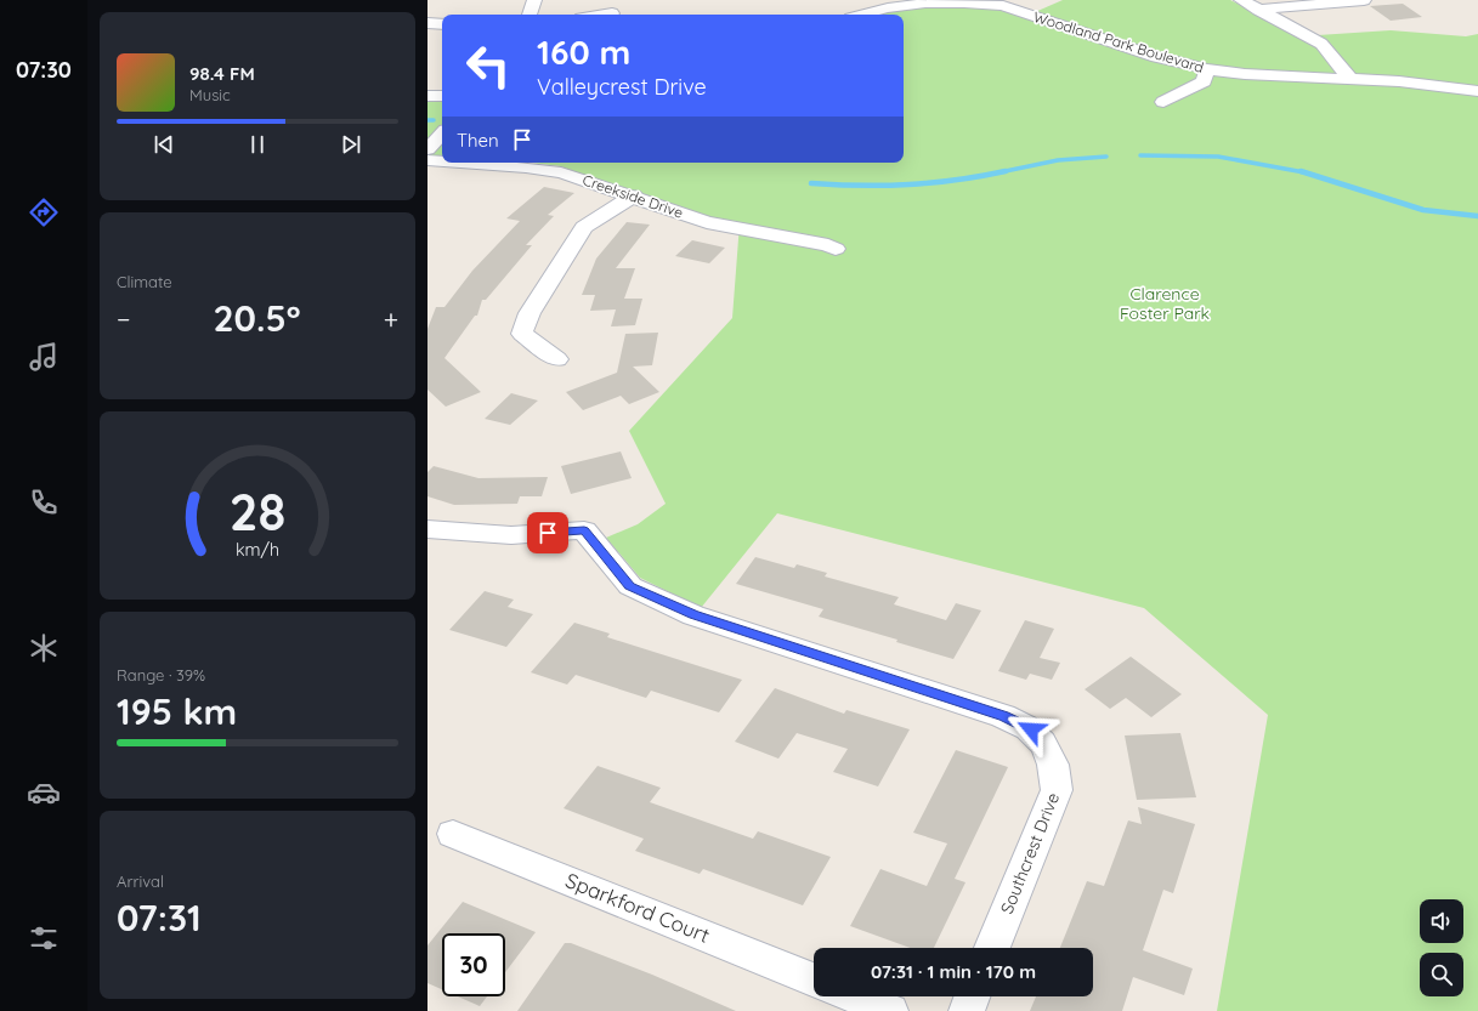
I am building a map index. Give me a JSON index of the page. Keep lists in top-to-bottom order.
{
  "streets": {
    "street": [
      "Woodland Park Boulevard",
      "Creekside Drive",
      "Southcrest Drive",
      "Sparkford Court"
    ]
  },
  "parks": ["Clarence Foster Park"],
  "page": {
    "tabs": "07:30",
    "turn": ["160 m", "Valleycrest Drive"],
    "song": ["98.4 FM", "Music"],
    "then": "Then",
    "tile": [
      "Climate",
      ["Range · 39%", "195 km"],
      ["Arrival", "07:31"]
    ],
    "heat": ["−", "20.5°", "+"],
    "limit": "30",
    "trip": "07:31 · 1 min · 170 m",
    "gauge": ["28", "km/h"]
  }
}
